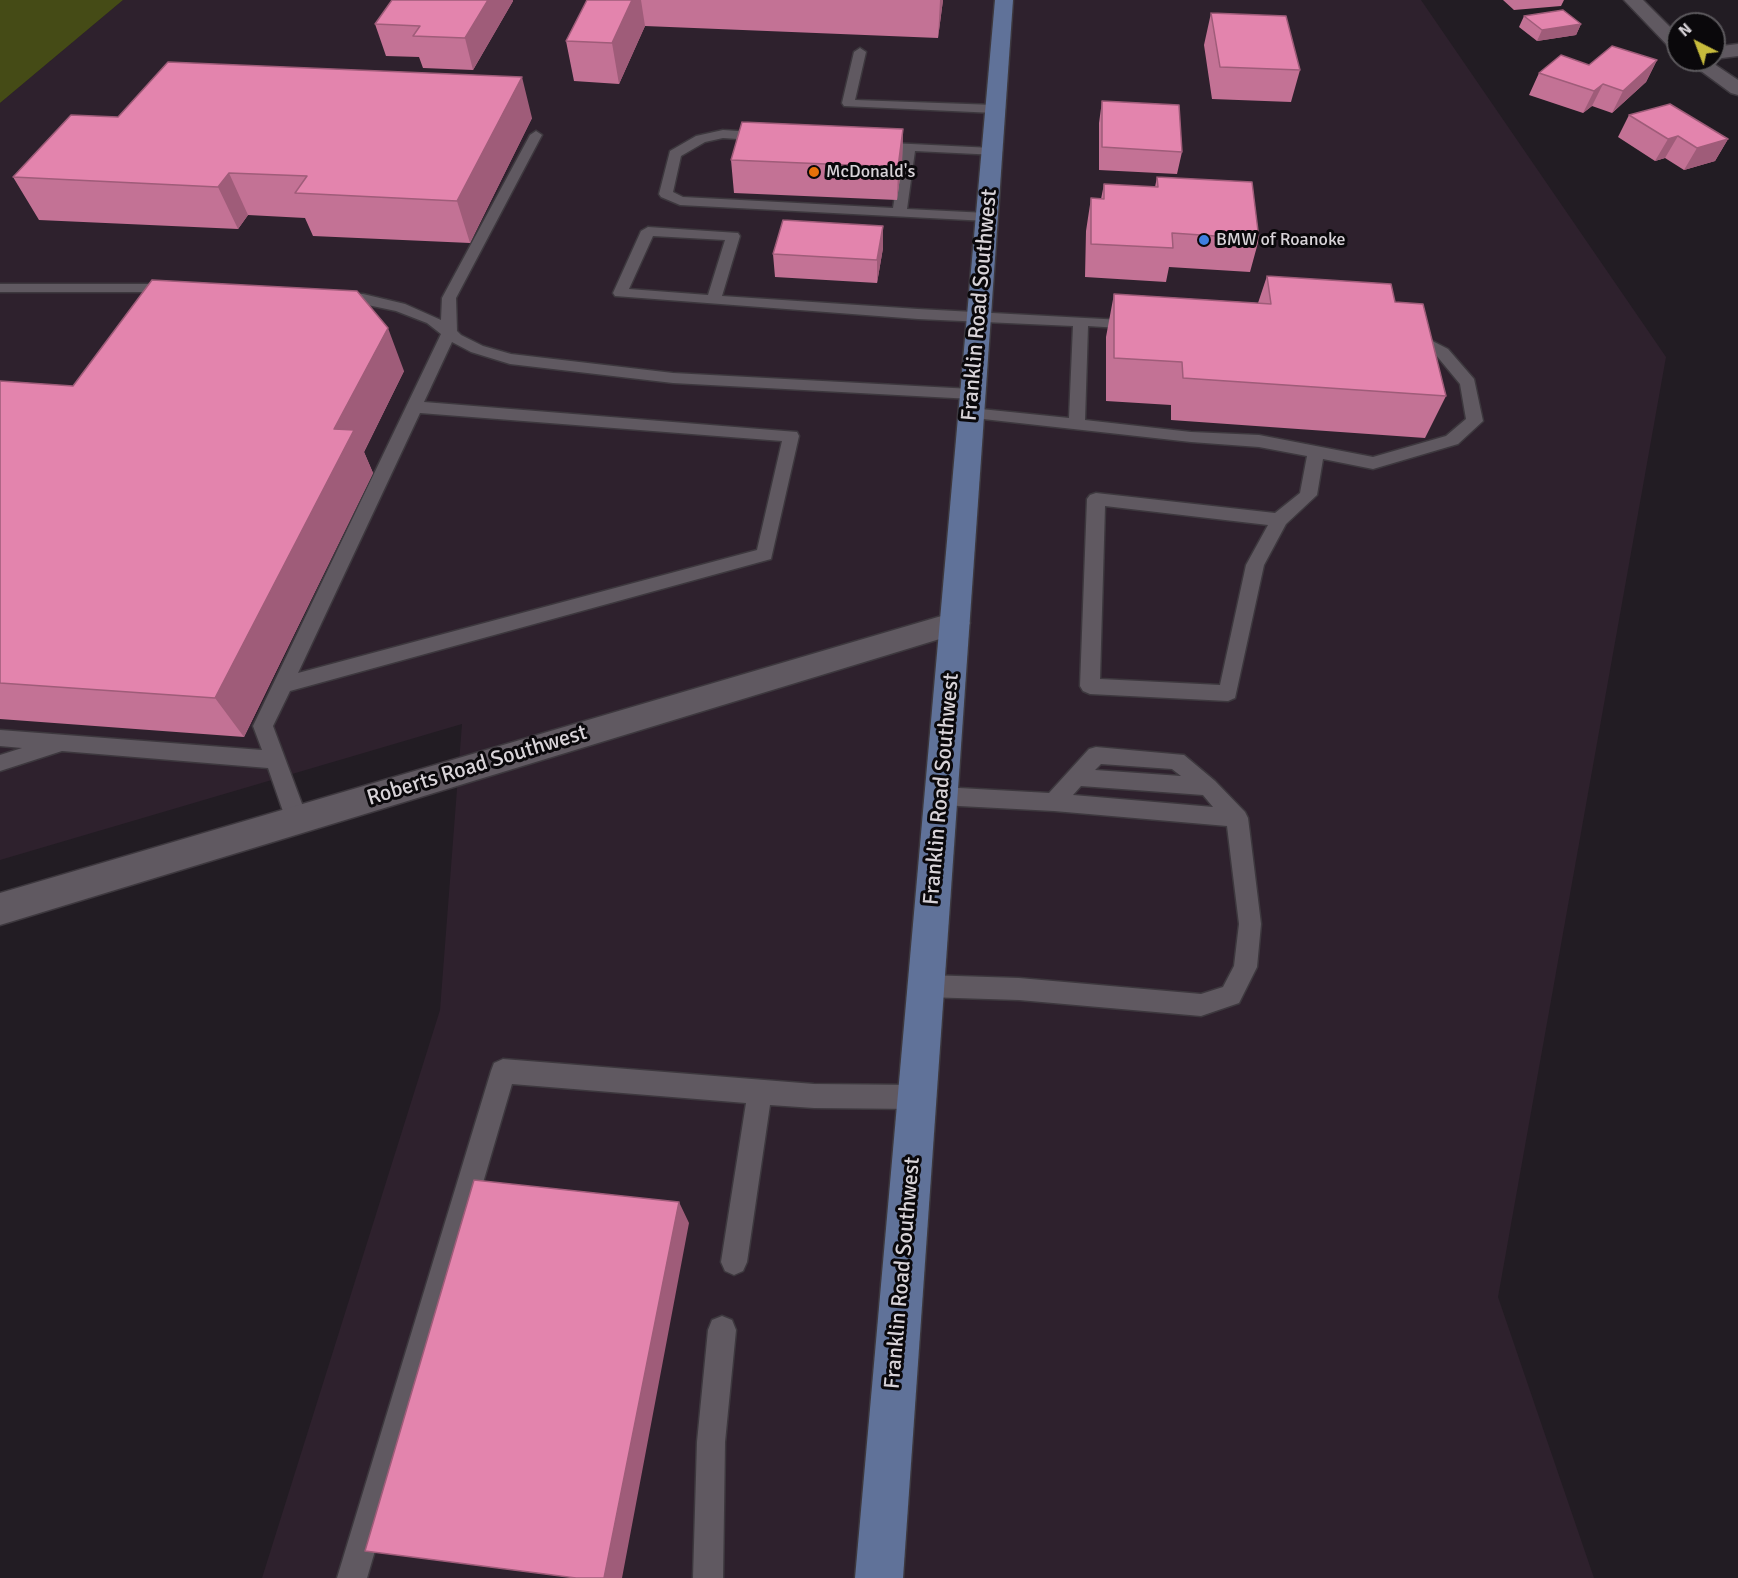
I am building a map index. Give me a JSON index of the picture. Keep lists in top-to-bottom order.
{
  "streets": {
    "main road": ["Franklin Road Southwest"],
    "street": ["Roberts Road Southwest"]
  },
  "crossings": [
    ["Franklin Road Southwest", "Roberts Road Southwest"]
  ],
  "places": ["McDonald's", "BMW of Roanoke"],
  "north": "top left"
}
